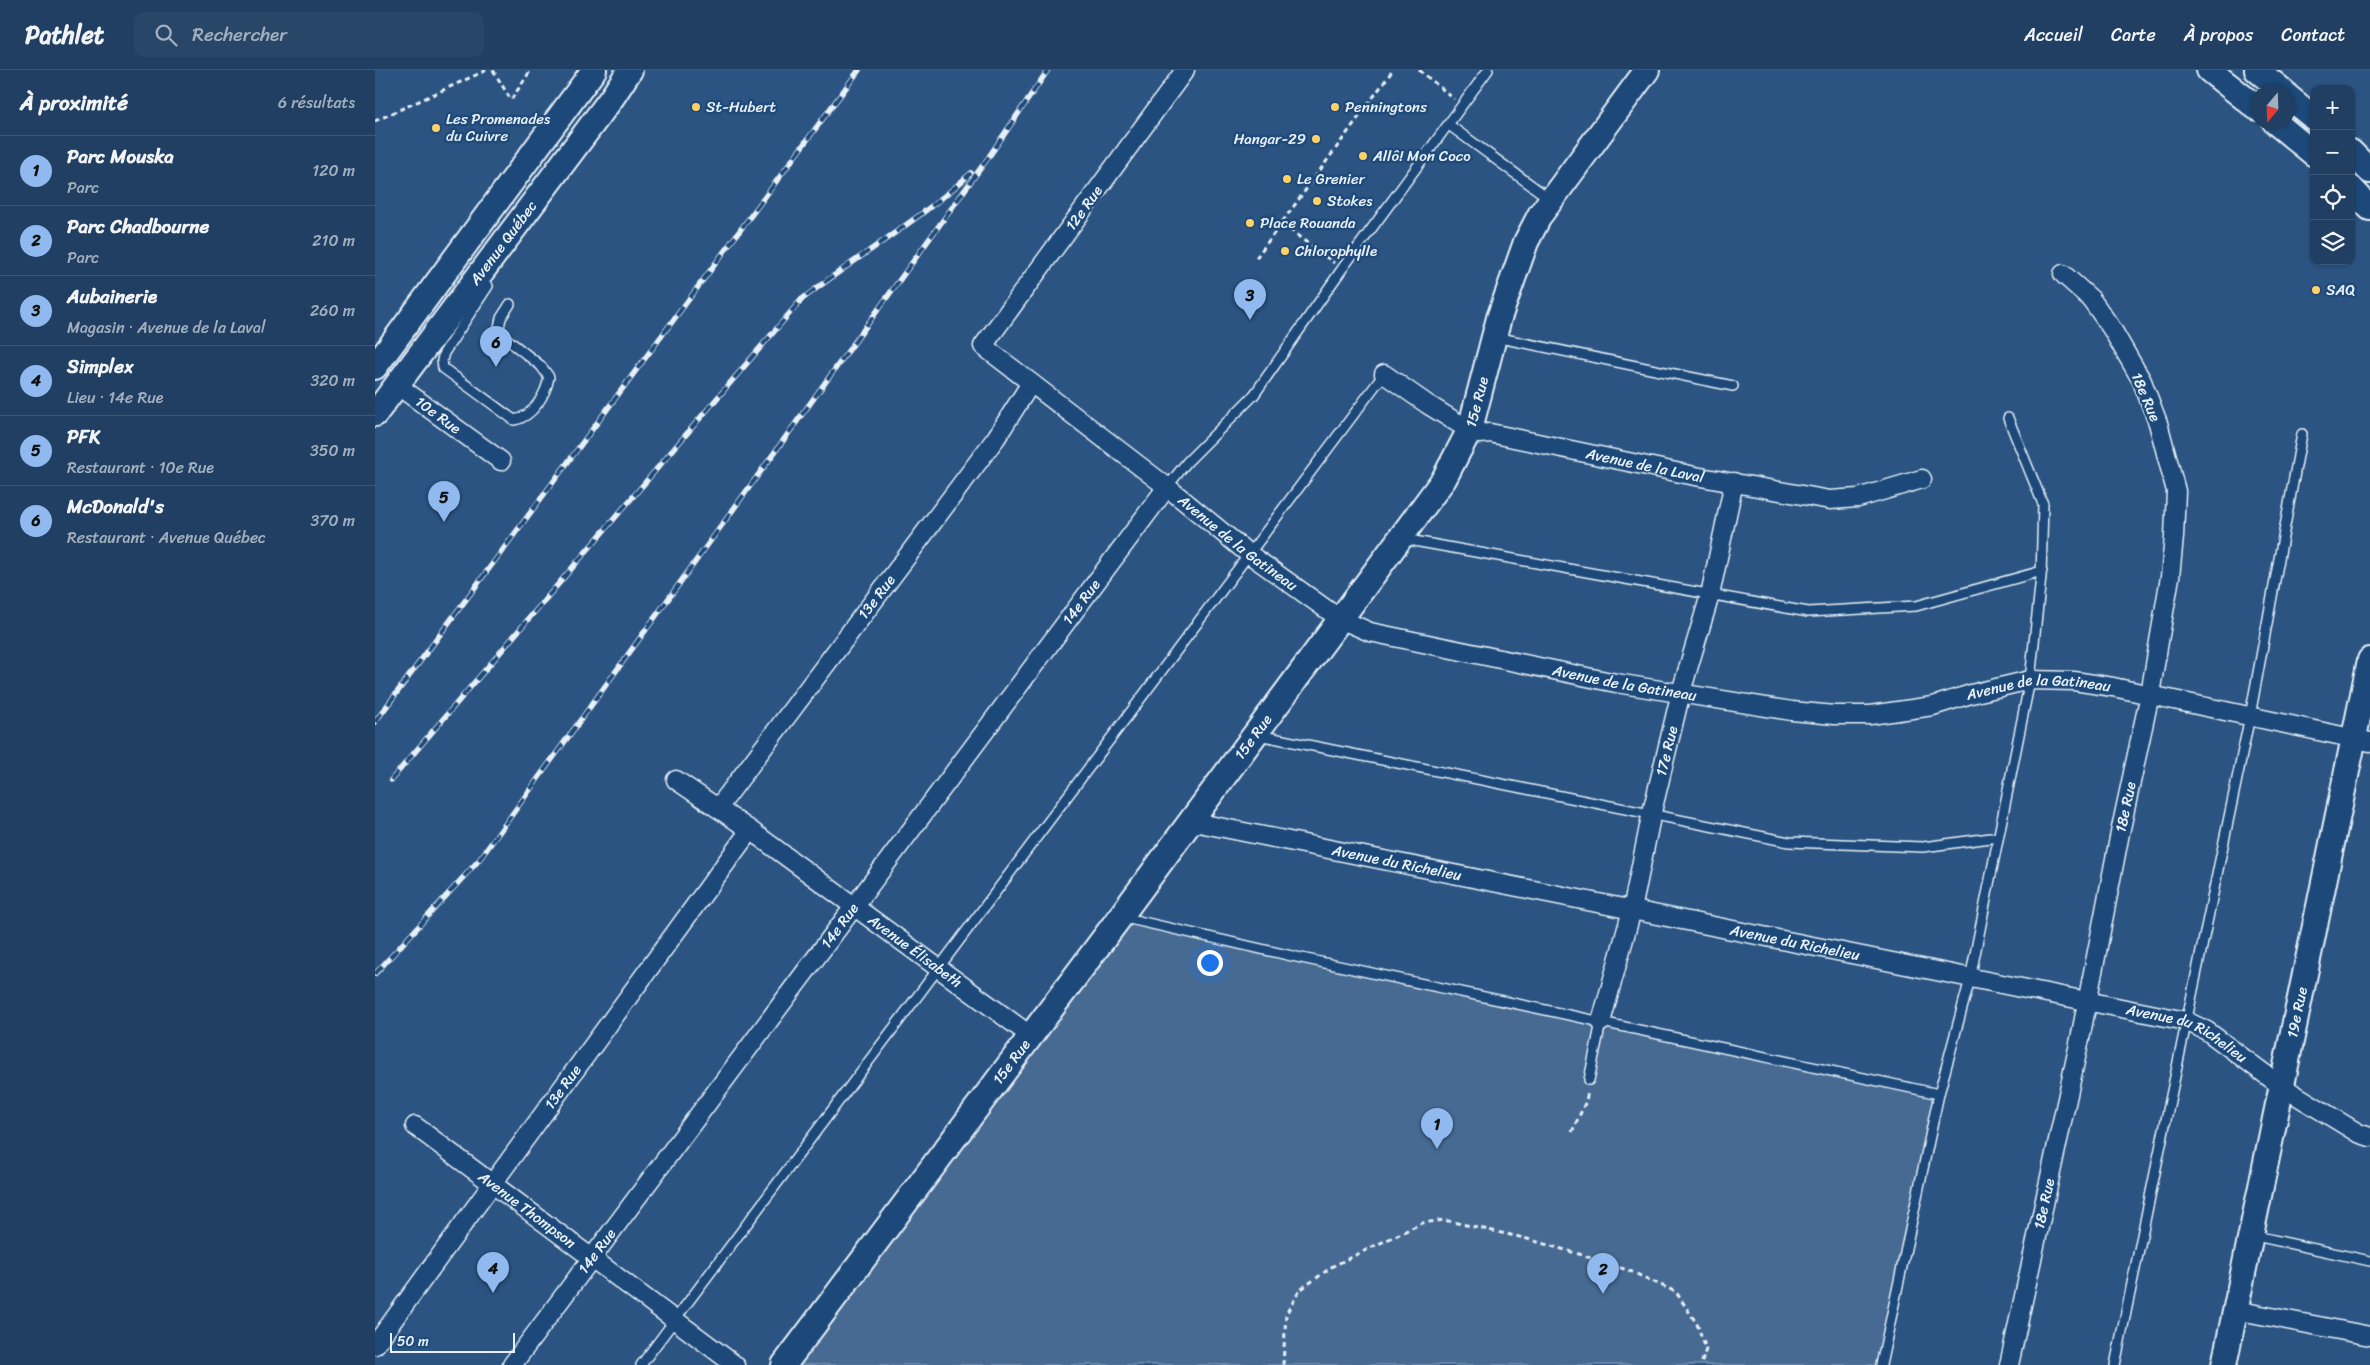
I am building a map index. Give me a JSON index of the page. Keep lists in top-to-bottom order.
{
  "streets": {
    "street": [
      "12e Rue",
      "Avenue Québec",
      "18e Rue",
      "15e Rue",
      "10e Rue",
      "Avenue de la Laval",
      "Avenue de la Gatineau",
      "13e Rue",
      "14e Rue",
      "17e Rue",
      "Avenue du Richelieu",
      "Avenue Élisabeth",
      "19e Rue",
      "Avenue Thompson"
    ]
  },
  "crossings": [
    ["12e Rue", "Avenue de la Gatineau"],
    ["Avenue Québec", "10e Rue"],
    ["18e Rue", "Avenue de la Gatineau"],
    ["18e Rue", "Avenue du Richelieu"],
    ["15e Rue", "Avenue de la Laval"],
    ["15e Rue", "Avenue de la Gatineau"],
    ["15e Rue", "Avenue du Richelieu"],
    ["15e Rue", "Avenue Élisabeth"],
    ["Avenue de la Laval", "17e Rue"],
    ["Avenue de la Gatineau", "13e Rue"],
    ["Avenue de la Gatineau", "14e Rue"],
    ["Avenue de la Gatineau", "17e Rue"],
    ["Avenue de la Gatineau", "19e Rue"],
    ["13e Rue", "Avenue Élisabeth"],
    ["13e Rue", "Avenue Thompson"],
    ["14e Rue", "Avenue Élisabeth"],
    ["14e Rue", "Avenue Thompson"],
    ["17e Rue", "Avenue du Richelieu"],
    ["Avenue du Richelieu", "19e Rue"]
  ],
  "places": [
    "St-Hubert",
    "Penningtons",
    "Les Promenades du Cuivre",
    "Hangar-29",
    "Allô! Mon Coco",
    "Le Grenier",
    "Stokes",
    "Place Rouanda",
    "Chlorophylle",
    "SAQ"
  ],
  "scale_bar": "50 m",
  "north": "bottom",
  "page": {
    "header": "Pathlet",
    "search": "Rechercher",
    "nav": [
      "Accueil",
      "Carte",
      "À propos",
      "Contact"
    ],
    "heading": ["À proximité", "6 résultats"],
    "map_buttons": ["+", "−"],
    "list": [
      {
        "mark": "1",
        "name": "Parc Mouska",
        "note": "Parc",
        "value": "120 m"
      },
      {
        "mark": "2",
        "name": "Parc Chadbourne",
        "note": "Parc",
        "value": "210 m"
      },
      {
        "mark": "3",
        "name": "Aubainerie",
        "note": "Magasin · Avenue de la Laval",
        "value": "260 m"
      },
      {
        "mark": "4",
        "name": "Simplex",
        "note": "Lieu · 14e Rue",
        "value": "320 m"
      },
      {
        "mark": "5",
        "name": "PFK",
        "note": "Restaurant · 10e Rue",
        "value": "350 m"
      },
      {
        "mark": "6",
        "name": "McDonald's",
        "note": "Restaurant · Avenue Québec",
        "value": "370 m"
      }
    ],
    "pins": [
      "3",
      "6",
      "5",
      "1",
      "4",
      "2"
    ],
    "scale": "50 m"
  }
}
